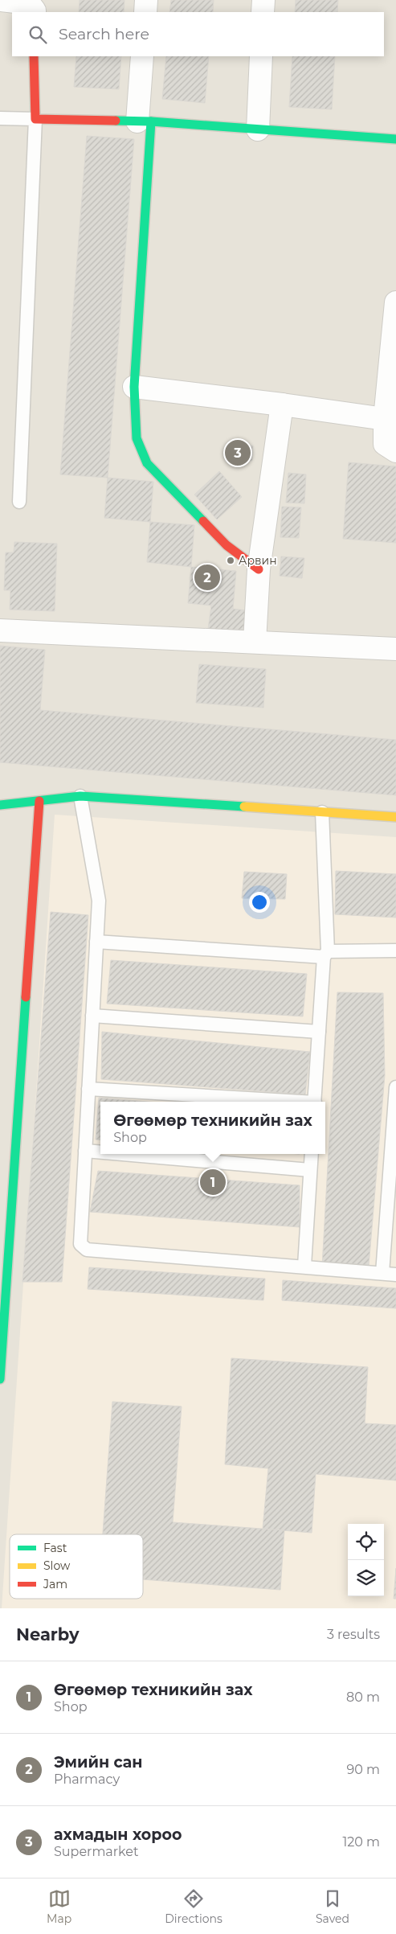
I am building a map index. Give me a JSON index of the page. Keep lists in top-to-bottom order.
{
  "places": ["Арвин"],
  "legend": ["Fast", "Slow", "Jam"],
  "page": {
    "search": "Search here",
    "pins": ["3", "2", "1"],
    "popup": ["Өгөөмөр техникийн зах", "Shop"],
    "heading": ["Nearby", "3 results"],
    "list": [
      {
        "mark": "1",
        "name": "Өгөөмөр техникийн зах",
        "note": "Shop",
        "value": "80 m"
      },
      {
        "mark": "2",
        "name": "Эмийн сан",
        "note": "Pharmacy",
        "value": "90 m"
      },
      {
        "mark": "3",
        "name": "ахмадын хороо",
        "note": "Supermarket",
        "value": "120 m"
      }
    ],
    "nav": ["Map", "Directions", "Saved"]
  }
}
